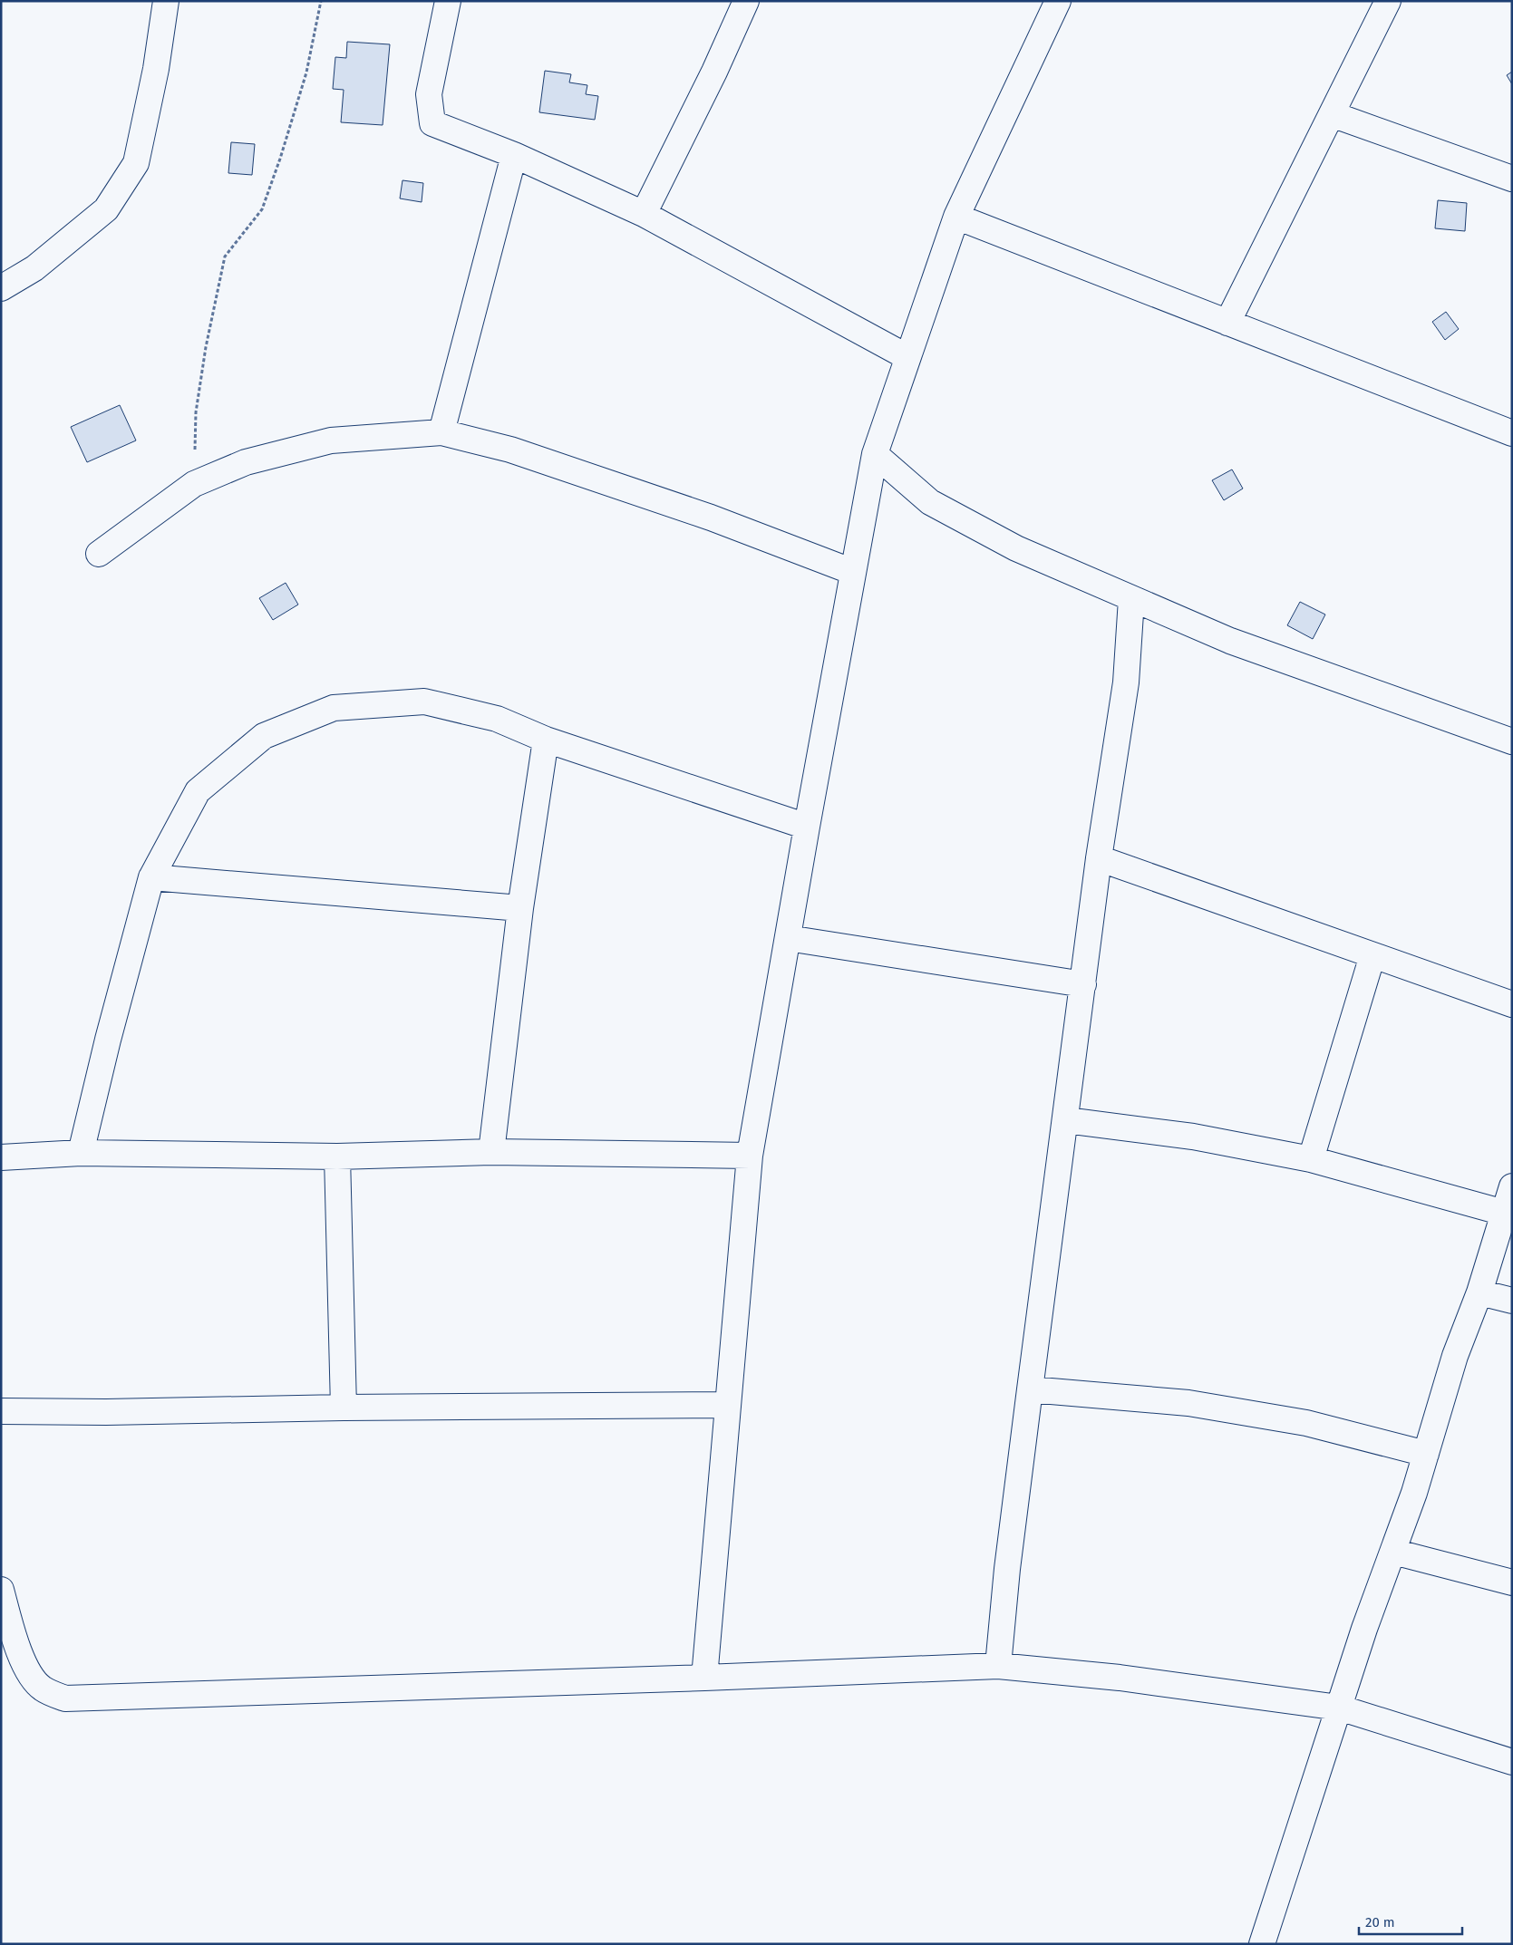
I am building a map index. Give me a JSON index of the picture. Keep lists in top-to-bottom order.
{
  "scale_bar": "20 m"
}
